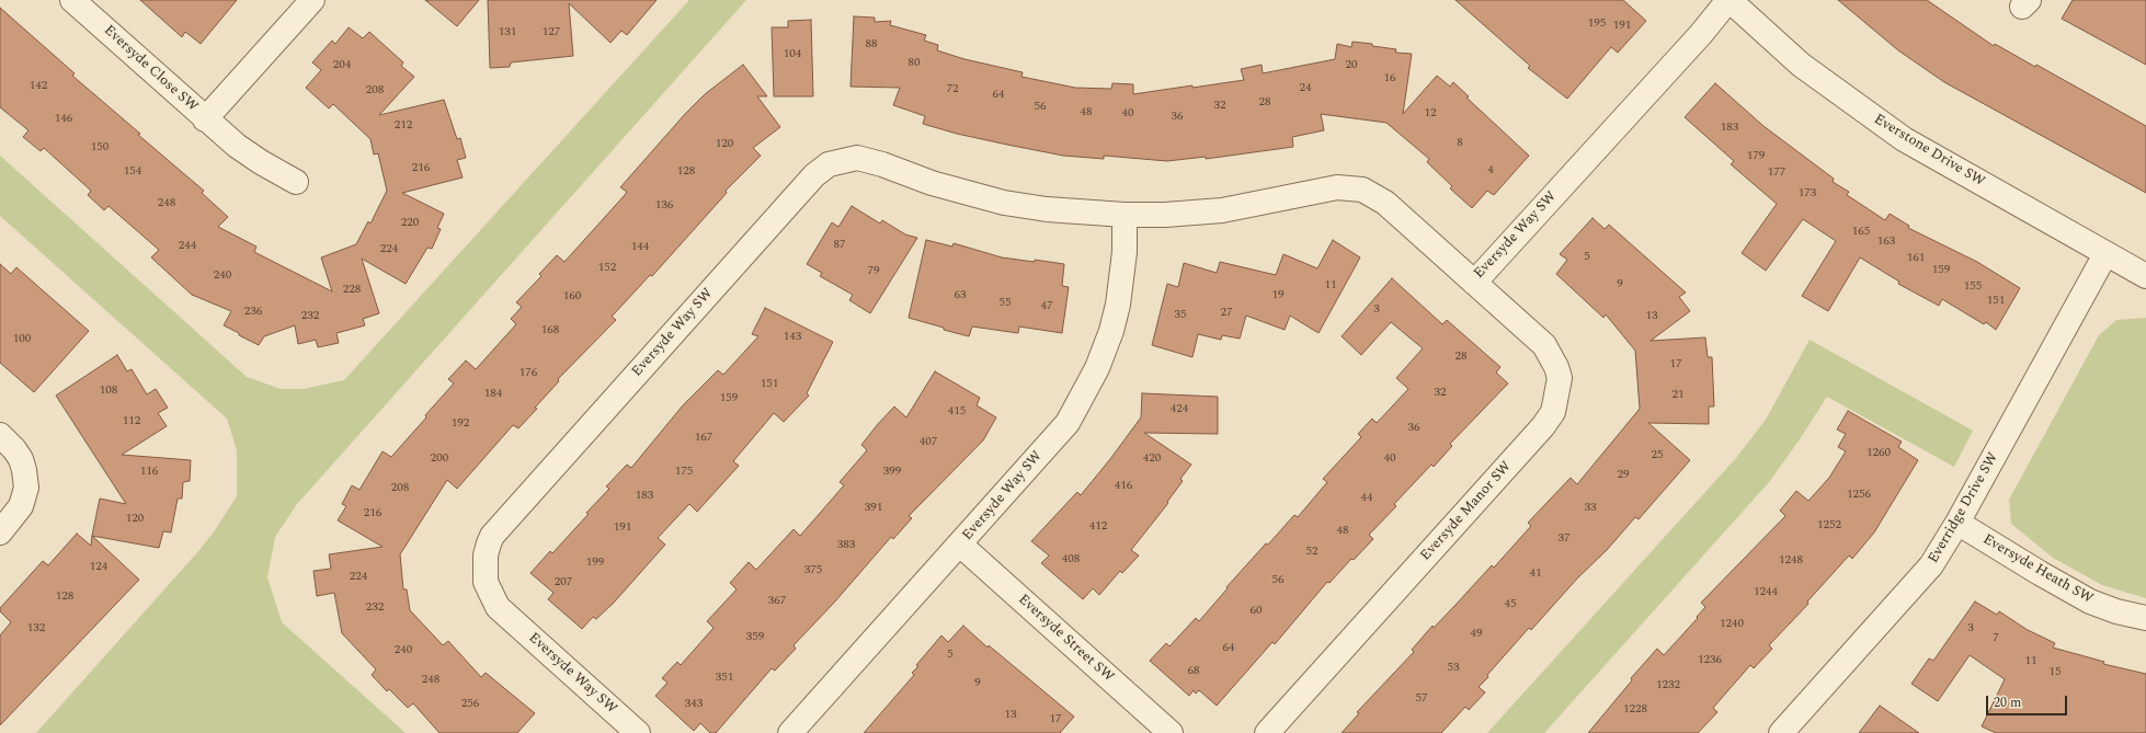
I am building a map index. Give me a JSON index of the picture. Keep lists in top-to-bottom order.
{
  "streets": {
    "street": [
      "Eversyde Close SW",
      "Everstone Drive SW",
      "Eversyde Way SW",
      "Everridge Drive SW",
      "Eversyde Manor SW",
      "Eversyde Heath SW",
      "Eversyde Street SW"
    ]
  },
  "crossings": [
    ["Everstone Drive SW", "Eversyde Way SW"],
    ["Everstone Drive SW", "Everridge Drive SW"],
    ["Eversyde Way SW", "Eversyde Manor SW"],
    ["Eversyde Way SW", "Eversyde Street SW"],
    ["Everridge Drive SW", "Eversyde Heath SW"]
  ],
  "house_numbers": [
    "195",
    "191",
    "131",
    "127",
    "88",
    "104",
    "80",
    "204",
    "20",
    "16",
    "142",
    "24",
    "72",
    "208",
    "64",
    "28",
    "32",
    "56",
    "48",
    "40",
    "12",
    "36",
    "146",
    "212",
    "183",
    "8",
    "120",
    "150",
    "179",
    "216",
    "4",
    "154",
    "128",
    "177",
    "173",
    "248",
    "136",
    "220",
    "165",
    "163",
    "87",
    "244",
    "144",
    "224",
    "5",
    "161",
    "152",
    "159",
    "79",
    "240",
    "9",
    "11",
    "155",
    "228",
    "63",
    "19",
    "160",
    "151",
    "55",
    "47",
    "3",
    "236",
    "27",
    "35",
    "232",
    "13",
    "168",
    "143",
    "100",
    "28",
    "17",
    "176",
    "151",
    "108",
    "32",
    "184",
    "21",
    "159",
    "424",
    "415",
    "112",
    "192",
    "36",
    "167",
    "407",
    "1260",
    "25",
    "200",
    "420",
    "40",
    "116",
    "175",
    "399",
    "29",
    "416",
    "208",
    "1256",
    "183",
    "44",
    "391",
    "33",
    "216",
    "120",
    "1252",
    "412",
    "191",
    "48",
    "37",
    "383",
    "52",
    "408",
    "1248",
    "199",
    "124",
    "375",
    "41",
    "224",
    "56",
    "207",
    "1244",
    "128",
    "367",
    "45",
    "232",
    "60",
    "1240",
    "132",
    "3",
    "49",
    "359",
    "7",
    "64",
    "240",
    "5",
    "1236",
    "11",
    "53",
    "68",
    "15",
    "351",
    "248",
    "9",
    "1232",
    "57",
    "256",
    "343",
    "1228",
    "13",
    "17"
  ],
  "scale_bar": "20 m"
}
